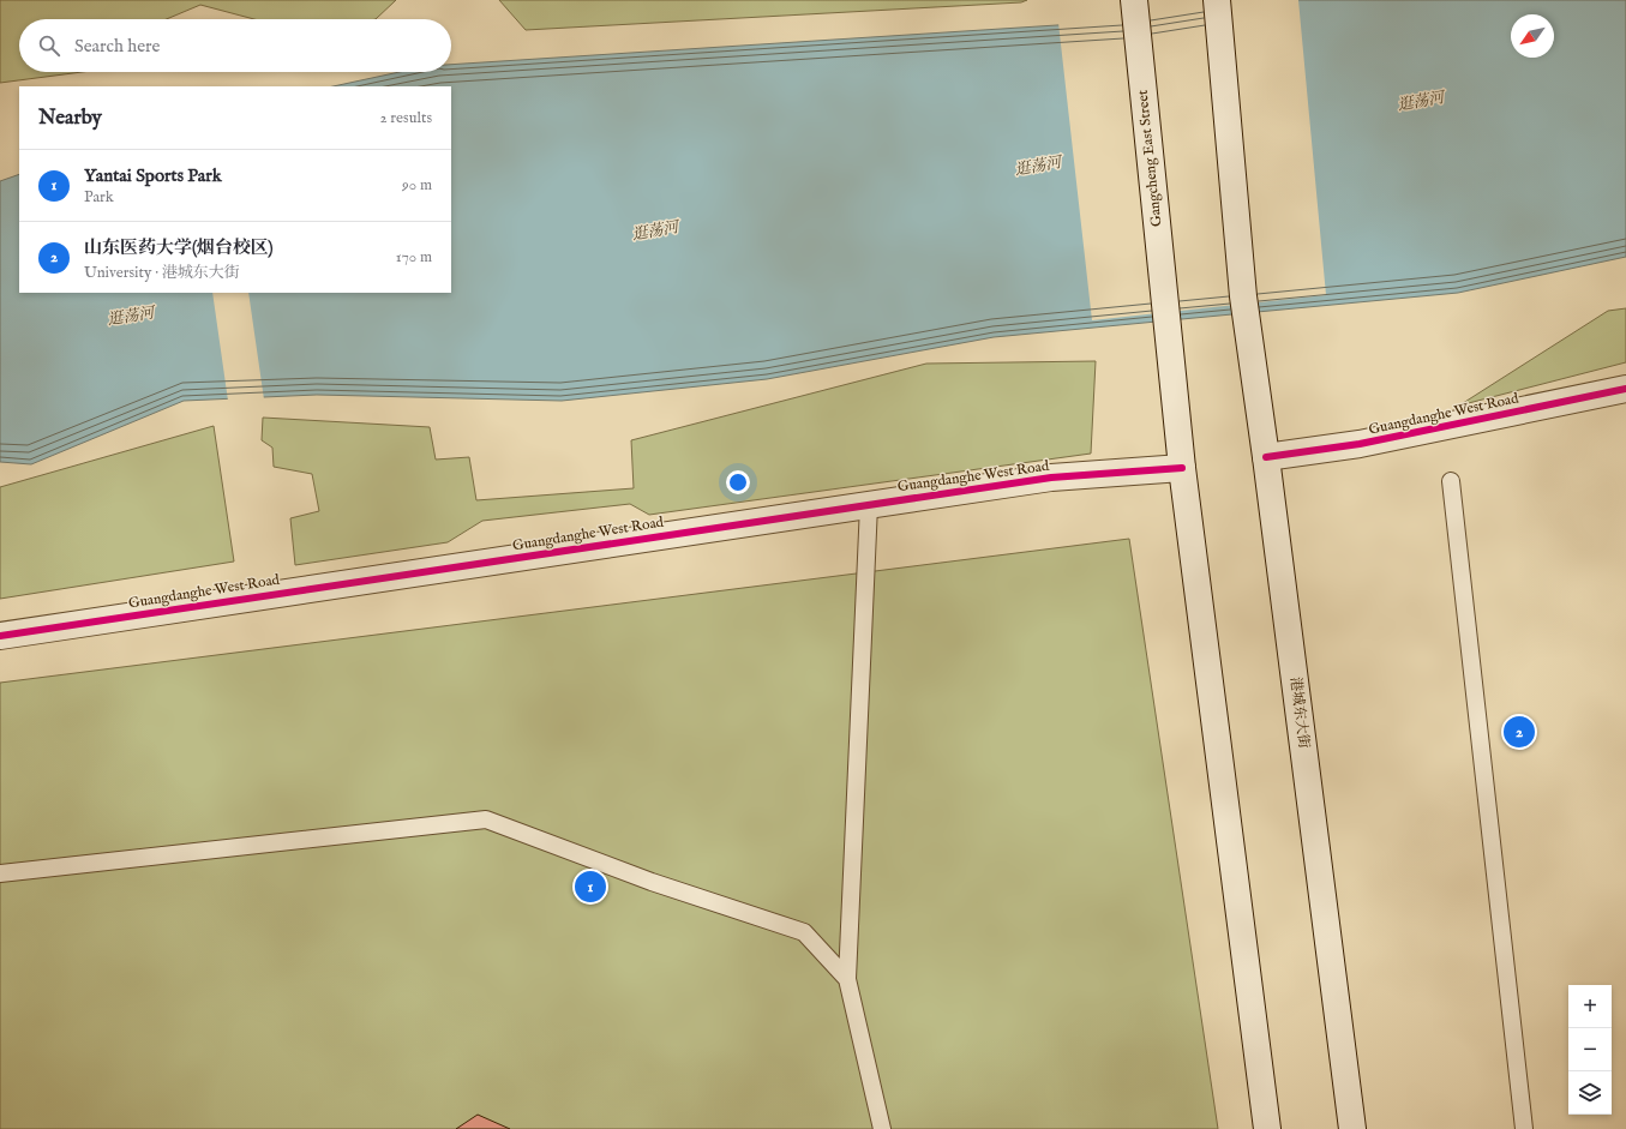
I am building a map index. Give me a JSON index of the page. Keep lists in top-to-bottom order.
{
  "streets": {
    "main road": ["Gangcheng East Street", "Guangdanghe West Road", "港城东大街"]
  },
  "crossings": [
    ["Gangcheng East Street", "Guangdanghe West Road"],
    ["Guangdanghe West Road", "港城东大街"]
  ],
  "water": ["逛荡河"],
  "north": "bottom left",
  "page": {
    "search": "Search here",
    "heading": ["Nearby", "2 results"],
    "list": [
      {
        "mark": "1",
        "name": "Yantai Sports Park",
        "note": "Park",
        "value": "90 m"
      },
      {
        "mark": "2",
        "name": "山东医药大学(烟台校区)",
        "note": "University · 港城东大街",
        "value": "170 m"
      }
    ],
    "pins": ["2", "1"],
    "map_buttons": ["+", "−"]
  }
}
